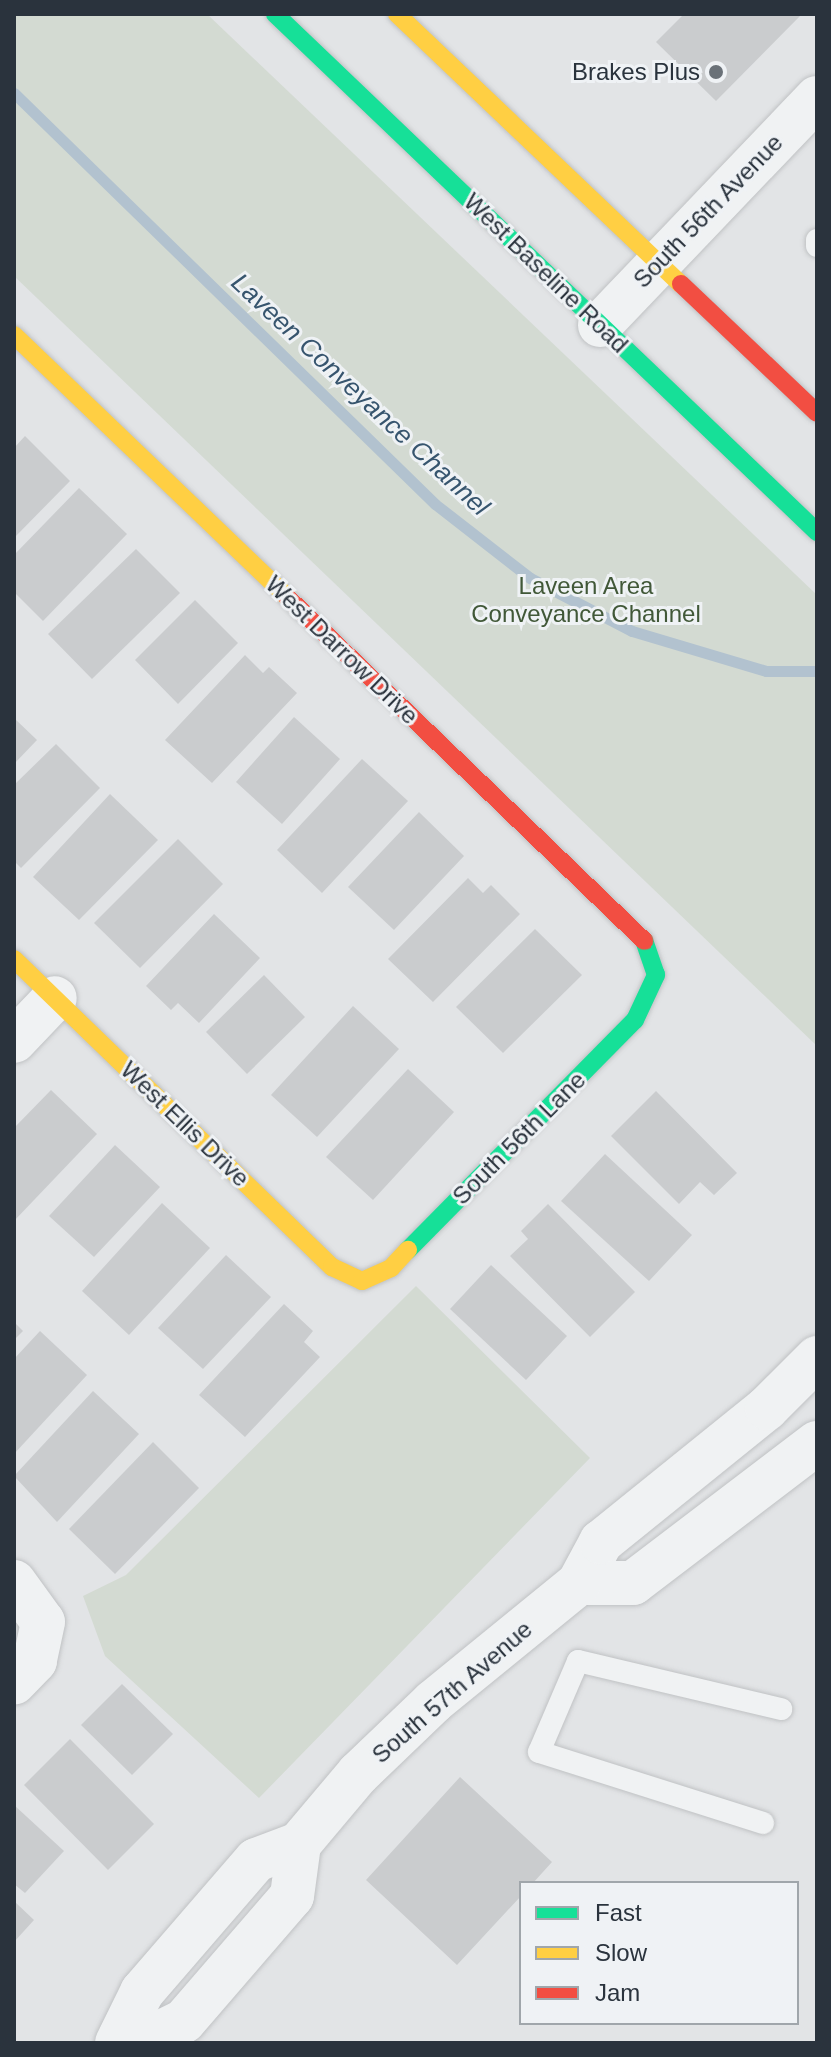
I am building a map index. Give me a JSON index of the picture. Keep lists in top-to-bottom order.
{
  "streets": {
    "street": [
      "South 56th Avenue",
      "West Baseline Road",
      "West Darrow Drive",
      "West Ellis Drive",
      "South 56th Lane",
      "South 57th Avenue"
    ]
  },
  "crossings": [
    ["South 56th Avenue", "West Baseline Road"],
    ["West Darrow Drive", "South 56th Lane"],
    ["West Ellis Drive", "South 56th Lane"]
  ],
  "water": ["Laveen Conveyance Channel"],
  "parks": ["Laveen Area Conveyance Channel"],
  "places": ["Brakes Plus"],
  "legend": ["Fast", "Slow", "Jam"]
}
